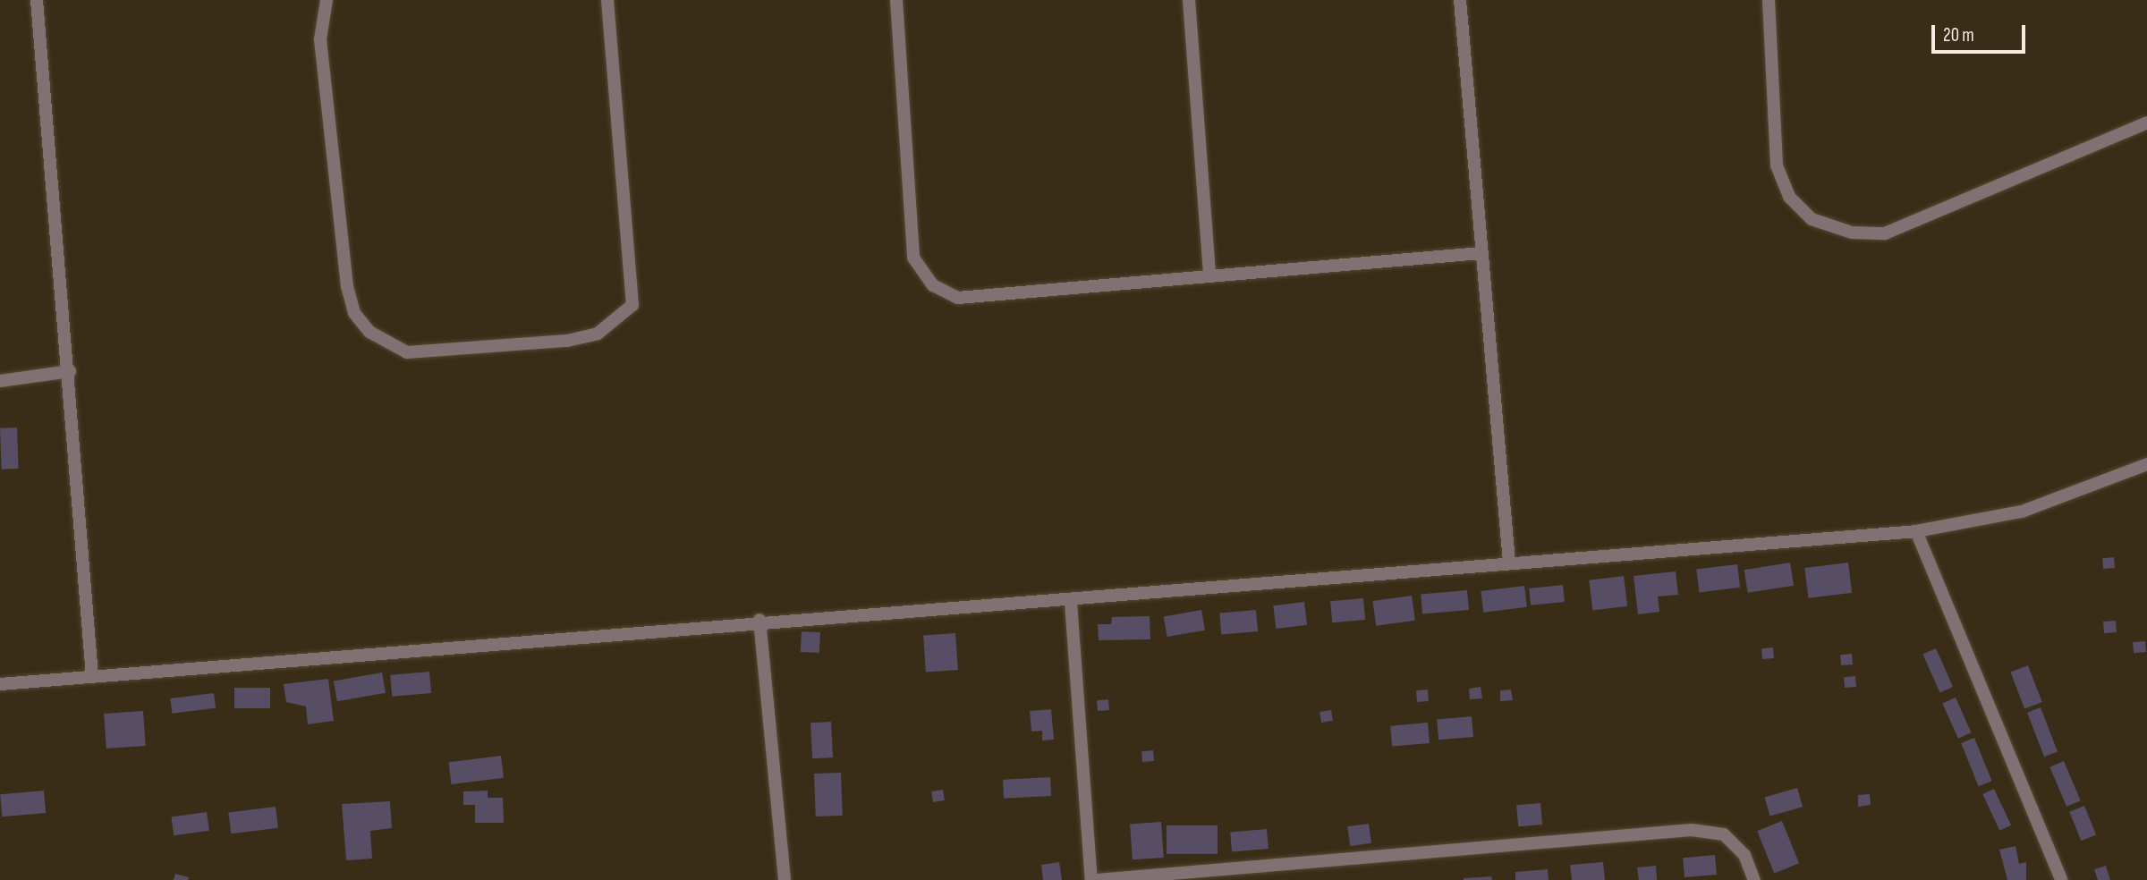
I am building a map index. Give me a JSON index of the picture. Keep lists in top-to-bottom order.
{
  "scale_bar": "20 m"
}
